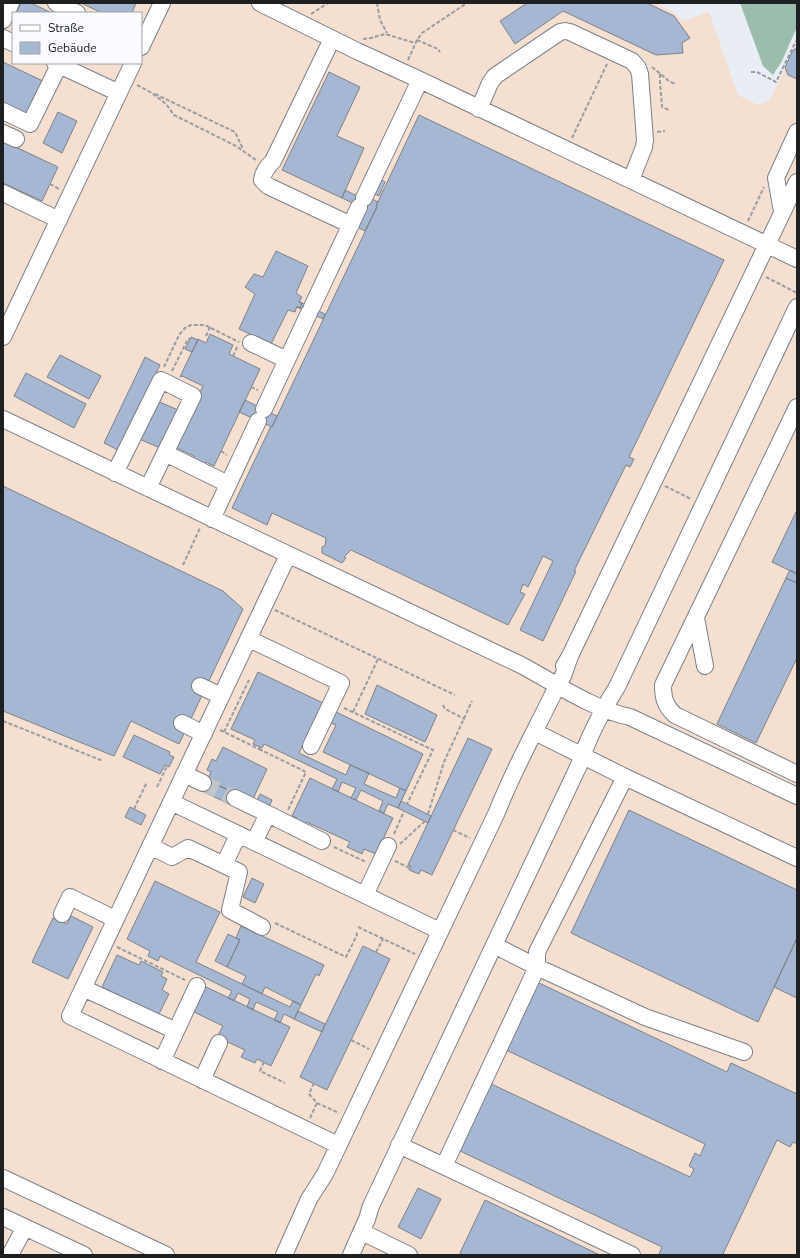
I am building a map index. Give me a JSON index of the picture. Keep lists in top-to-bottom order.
{
  "legend": ["Straße", "Gebäude"]
}
